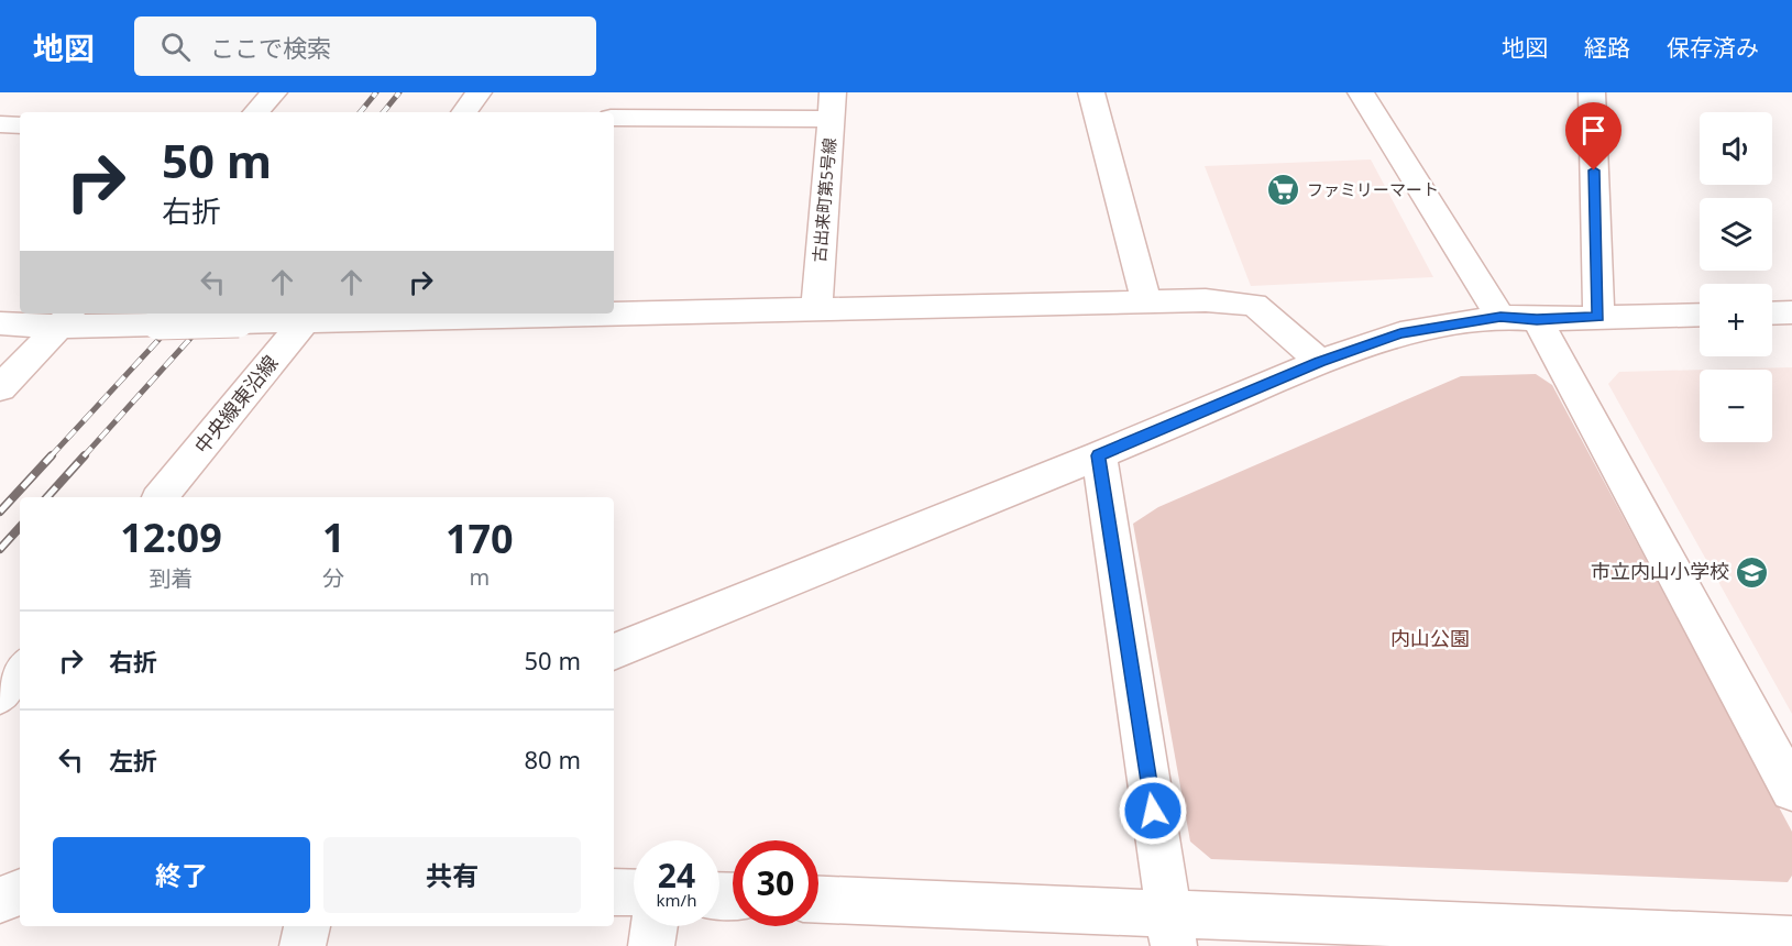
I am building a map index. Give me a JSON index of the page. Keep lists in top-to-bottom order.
{
  "streets": {
    "street": ["古出来町第5号線", "中央線東沿線"]
  },
  "parks": ["内山公園"],
  "places": {
    "supermarket": ["ファミリーマート"],
    "school or university": ["市立内山小学校"]
  },
  "page": {
    "header": "地図",
    "search": "ここで検索",
    "nav": ["地図", "経路", "保存済み"],
    "map_buttons": ["+", "−"],
    "turn": ["50 m", "右折"],
    "eta": [
      "12:09",
      "到着",
      "1",
      "分",
      "170",
      "m"
    ],
    "list": [
      {
        "name": "右折",
        "value": "50 m"
      },
      {
        "name": "左折",
        "value": "80 m"
      }
    ],
    "buttons": ["終了", "共有"],
    "speed": "24 km/h",
    "limit": "30"
  }
}
